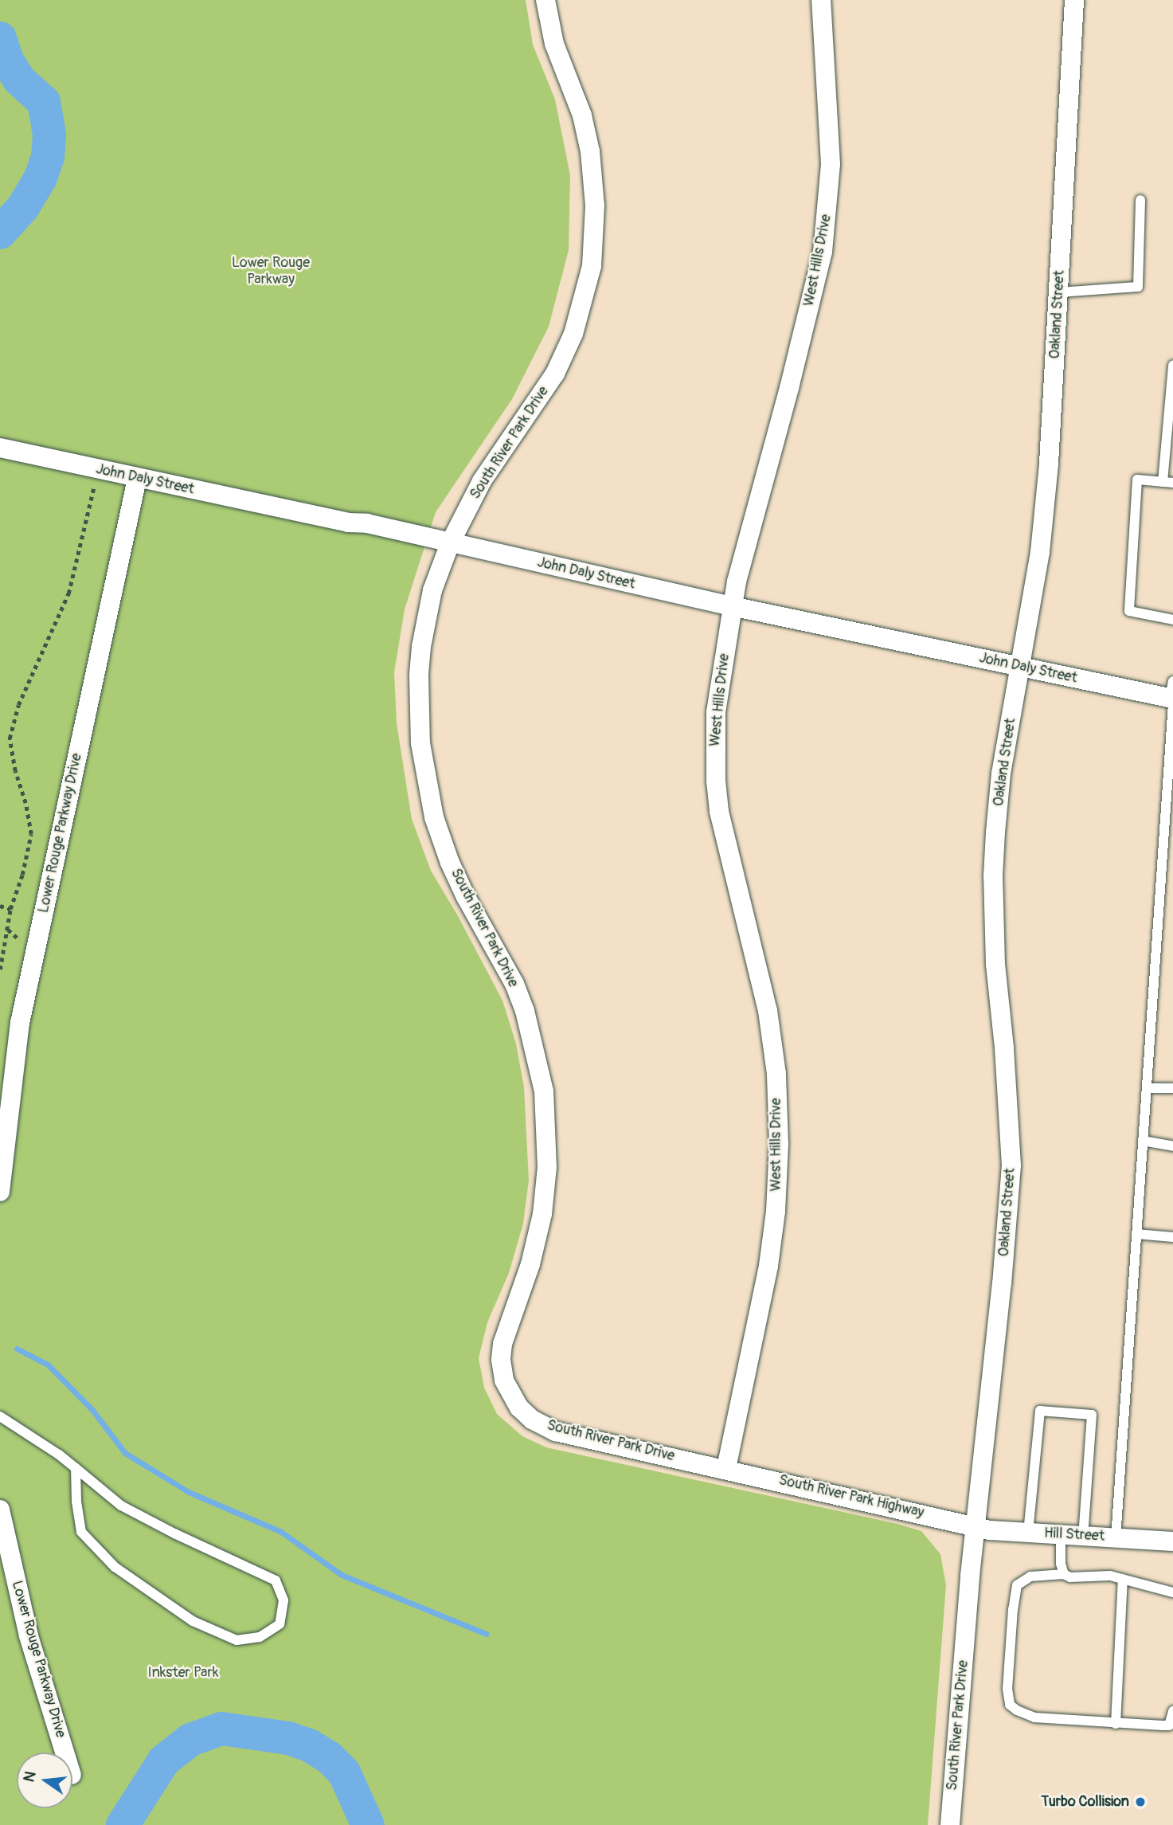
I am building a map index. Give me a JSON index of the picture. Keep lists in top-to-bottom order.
{
  "streets": {
    "street": [
      "West Hills Drive",
      "Oakland Street",
      "South River Park Drive",
      "John Daly Street",
      "Lower Rouge Parkway Drive",
      "South River Park Highway",
      "Hill Street"
    ]
  },
  "crossings": [
    ["West Hills Drive", "South River Park Drive"],
    ["West Hills Drive", "John Daly Street"],
    ["West Hills Drive", "South River Park Highway"],
    ["Oakland Street", "South River Park Drive"],
    ["Oakland Street", "John Daly Street"],
    ["Oakland Street", "South River Park Highway"],
    ["Oakland Street", "Hill Street"],
    ["South River Park Drive", "John Daly Street"],
    ["South River Park Drive", "South River Park Highway"],
    ["South River Park Drive", "Hill Street"],
    ["John Daly Street", "Lower Rouge Parkway Drive"],
    ["South River Park Highway", "Hill Street"]
  ],
  "parks": ["Lower Rouge Parkway", "Inkster Park"],
  "places": ["Turbo Collision"],
  "north": "left"
}
